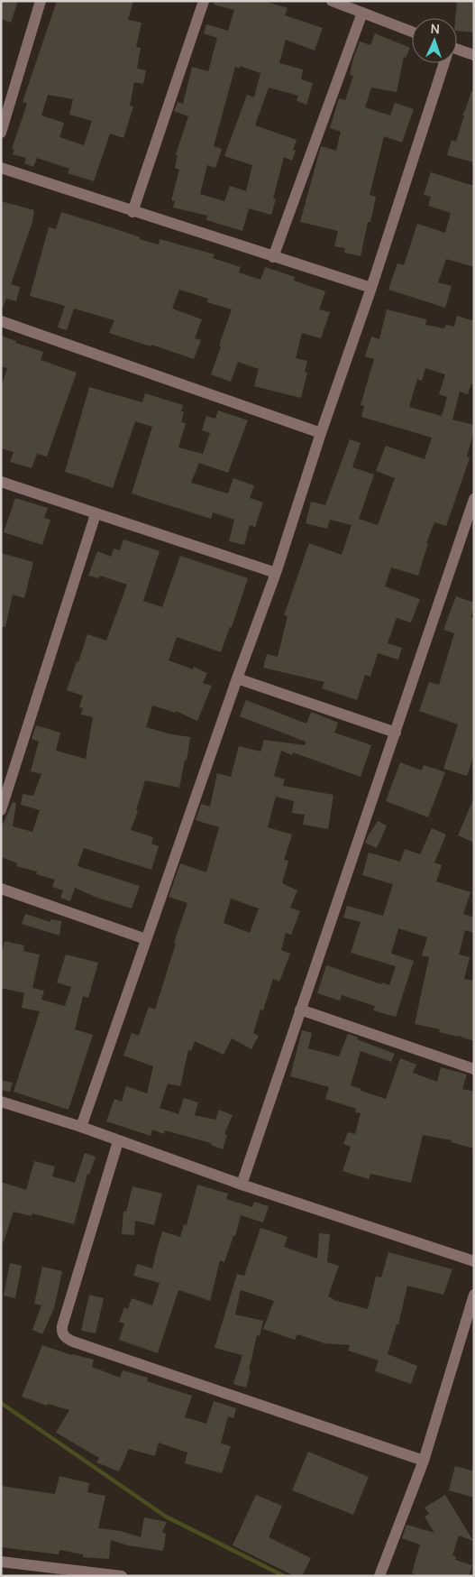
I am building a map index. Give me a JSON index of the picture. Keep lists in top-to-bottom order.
{
  "north": "top"
}
